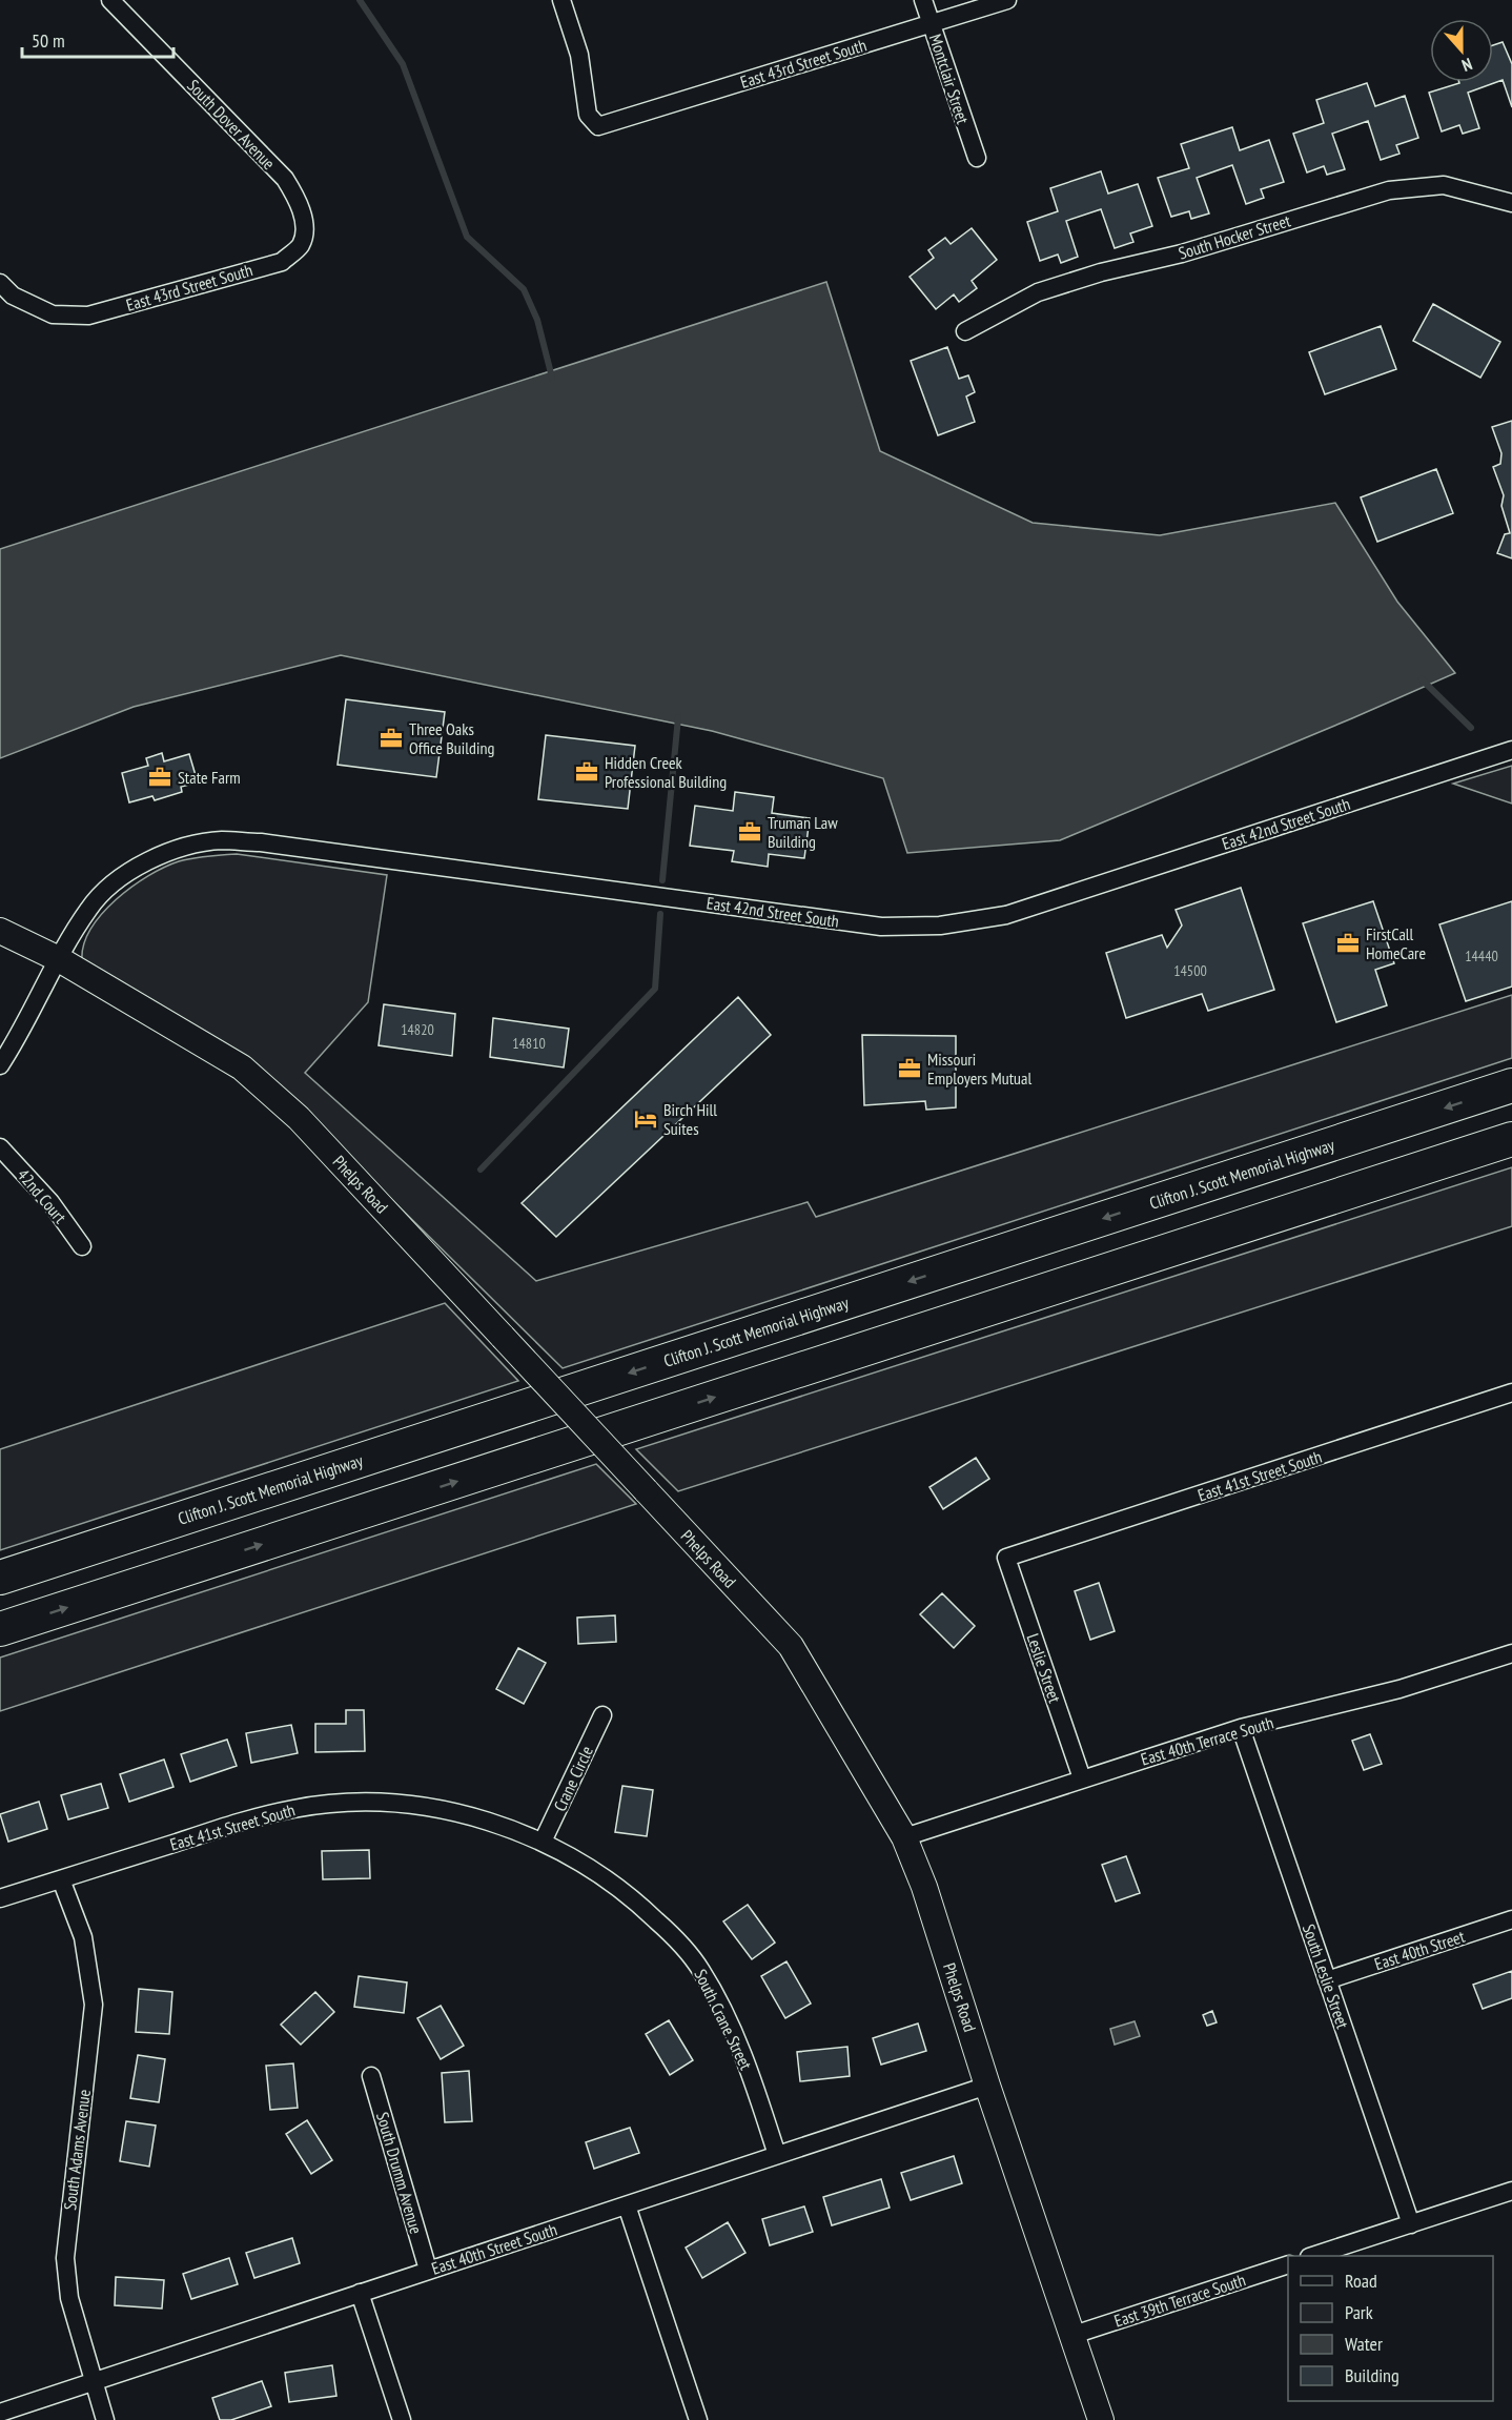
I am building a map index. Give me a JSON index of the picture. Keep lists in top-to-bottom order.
{
  "streets": {
    "highway": ["Clifton J. Scott Memorial Highway"],
    "street": [
      "East 43rd Street South",
      "Montclair Street",
      "South Dover Avenue",
      "South Hocker Street",
      "East 42nd Street South",
      "Phelps Road",
      "42nd Court",
      "East 41st Street South",
      "Leslie Street",
      "East 40th Terrace South",
      "Crane Circle",
      "East 40th Street",
      "South Leslie Street",
      "South Crane Street",
      "South Adams Avenue",
      "South Drumm Avenue",
      "East 40th Street South",
      "East 39th Terrace South"
    ]
  },
  "crossings": [
    ["East 43rd Street South", "Montclair Street"],
    ["East 43rd Street South", "South Dover Avenue"],
    ["East 42nd Street South", "Phelps Road"],
    ["Phelps Road", "East 40th Terrace South"],
    ["Phelps Road", "East 40th Street South"],
    ["Phelps Road", "East 39th Terrace South"],
    ["East 41st Street South", "Leslie Street"],
    ["East 41st Street South", "Crane Circle"],
    ["East 41st Street South", "South Crane Street"],
    ["East 41st Street South", "South Adams Avenue"],
    ["Leslie Street", "East 40th Terrace South"],
    ["East 40th Terrace South", "South Leslie Street"],
    ["Crane Circle", "South Crane Street"],
    ["East 40th Street", "South Leslie Street"],
    ["South Crane Street", "East 40th Street South"],
    ["South Adams Avenue", "East 40th Street South"],
    ["South Drumm Avenue", "East 40th Street South"]
  ],
  "places": {
    "office": [
      "Three Oaks Office Building",
      "Hidden Creek Professional Building",
      "State Farm",
      "Truman Law Building",
      "FirstCall HomeCare",
      "Missouri Employers Mutual"
    ],
    "hotel": ["Birch Hill Suites"]
  },
  "house_numbers": [
    "14440",
    "14500",
    "14820",
    "14810"
  ],
  "legend": [
    "Road",
    "Park",
    "Water",
    "Building"
  ],
  "scale_bar": "50 m",
  "north": "bottom"
}
